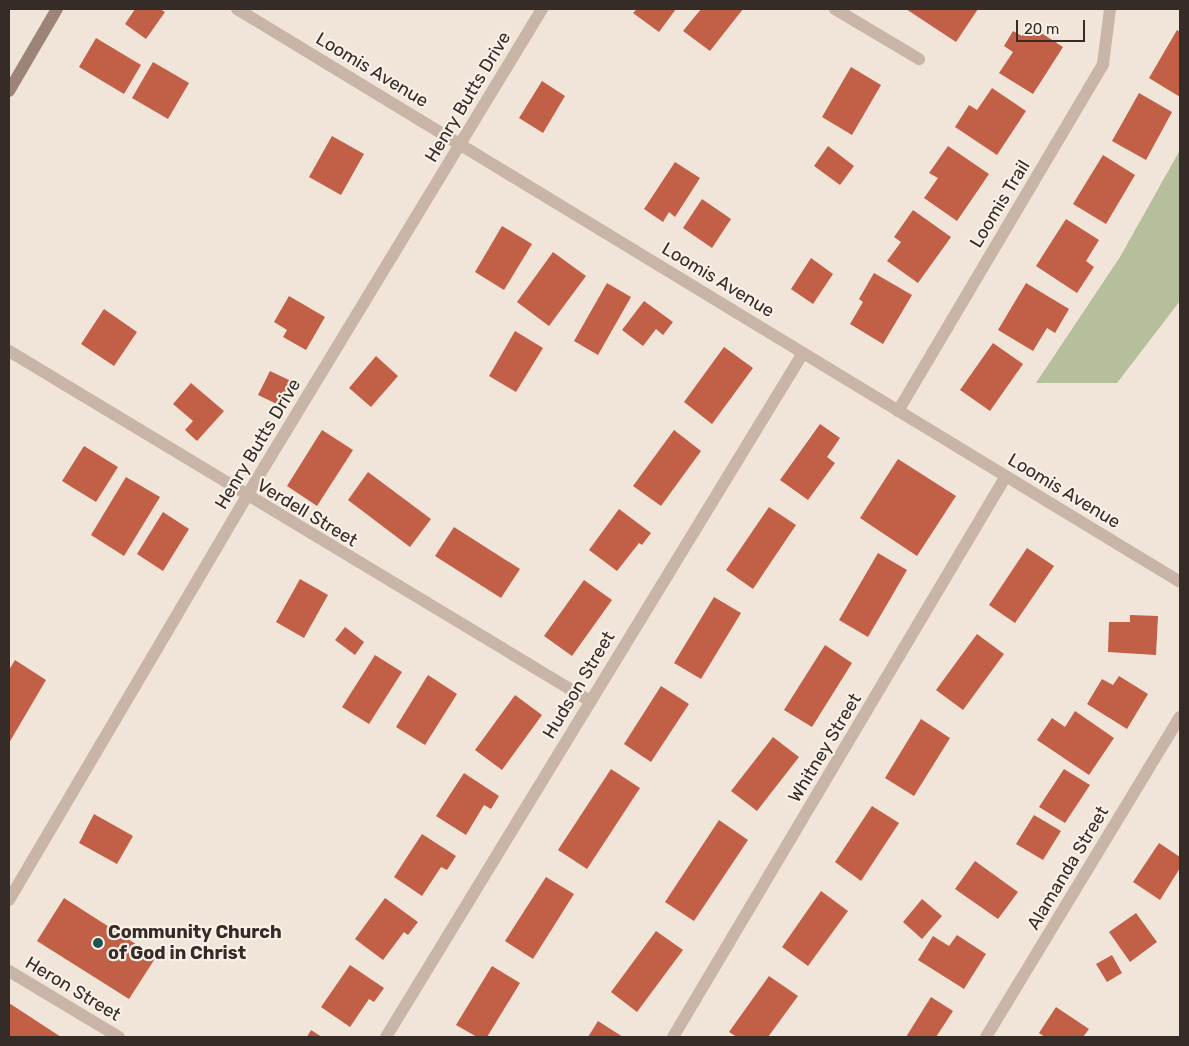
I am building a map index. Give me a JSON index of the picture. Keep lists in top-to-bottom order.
{
  "streets": {
    "street": [
      "Loomis Avenue",
      "Henry Butts Drive",
      "Loomis Trail",
      "Verdell Street",
      "Hudson Street",
      "Whitney Street",
      "Alamanda Street",
      "Heron Street"
    ]
  },
  "crossings": [
    ["Loomis Avenue", "Henry Butts Drive"],
    ["Loomis Avenue", "Loomis Trail"],
    ["Loomis Avenue", "Hudson Street"],
    ["Loomis Avenue", "Whitney Street"],
    ["Henry Butts Drive", "Verdell Street"],
    ["Verdell Street", "Hudson Street"]
  ],
  "places": ["Community Church of God in Christ"],
  "scale_bar": "20 m"
}
